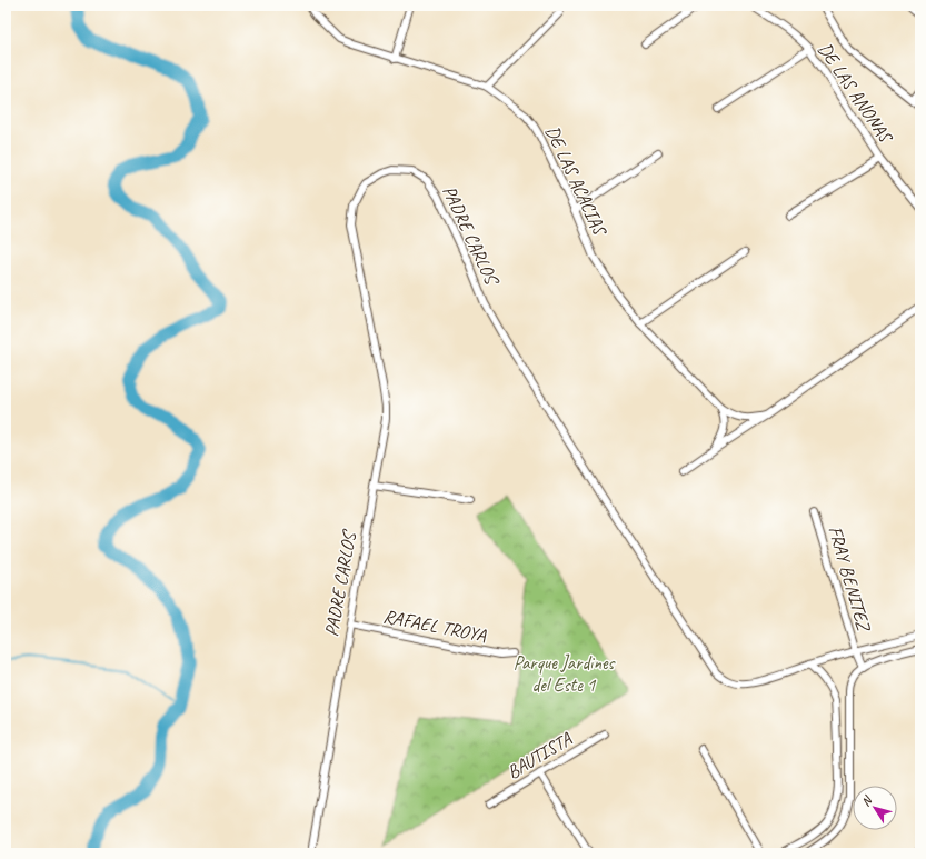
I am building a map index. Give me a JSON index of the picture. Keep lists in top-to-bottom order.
{
  "streets": {
    "street": [
      "DE LAS ANONAS",
      "DE LAS ACACIAS",
      "PADRE CARLOS",
      "FRAY BENITEZ",
      "RAFAEL TROYA",
      "BAUTISTA"
    ]
  },
  "crossings": [
    ["PADRE CARLOS", "FRAY BENITEZ"],
    ["PADRE CARLOS", "RAFAEL TROYA"]
  ],
  "parks": ["Parque Jardines del Este 1"],
  "north": "top left"
}
